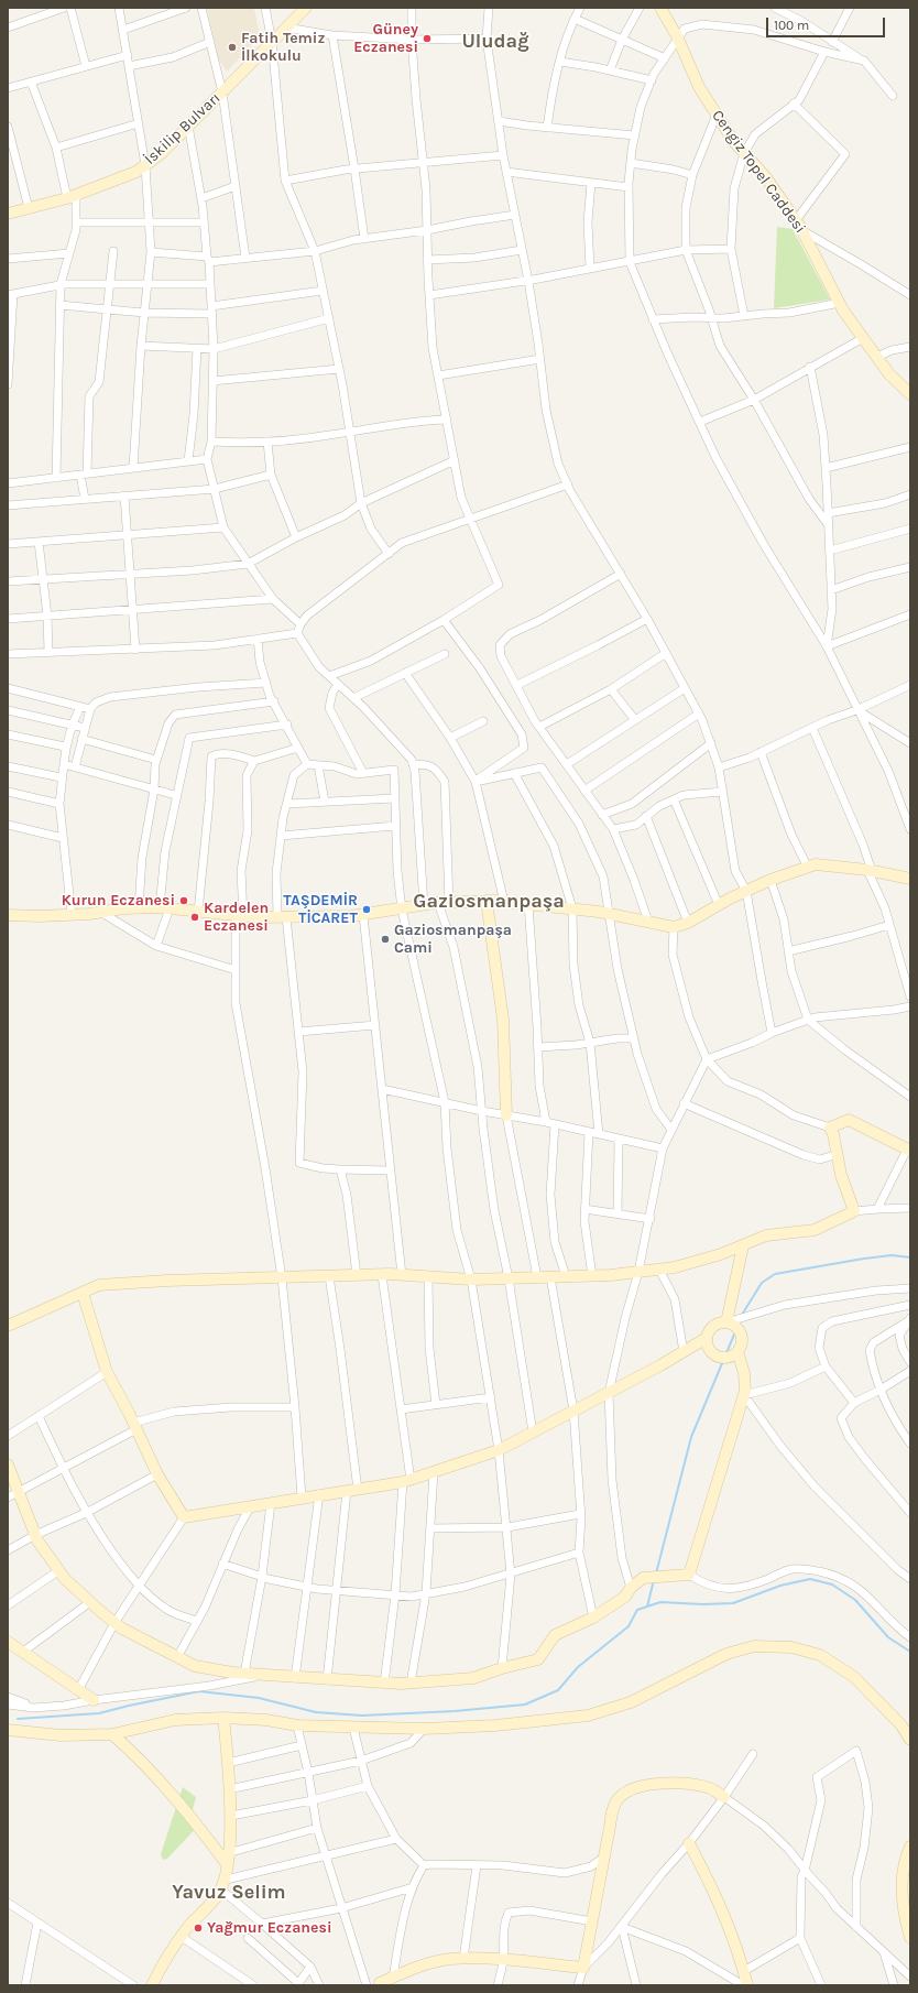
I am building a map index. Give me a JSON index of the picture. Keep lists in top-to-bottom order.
{
  "streets": {
    "street": ["İskilip Bulvarı", "Cengiz Topel Caddesi"]
  },
  "districts": ["Uludağ", "Gaziosmanpaşa", "Yavuz Selim"],
  "places": [
    "Güney Eczanesi",
    "Fatih Temiz İlkokulu",
    "Kurun Eczanesi",
    "TAŞDEMİR TİCARET",
    "Kardelen Eczanesi",
    "Gaziosmanpaşa Cami",
    "Yağmur Eczanesi"
  ],
  "scale_bar": "100 m"
}
